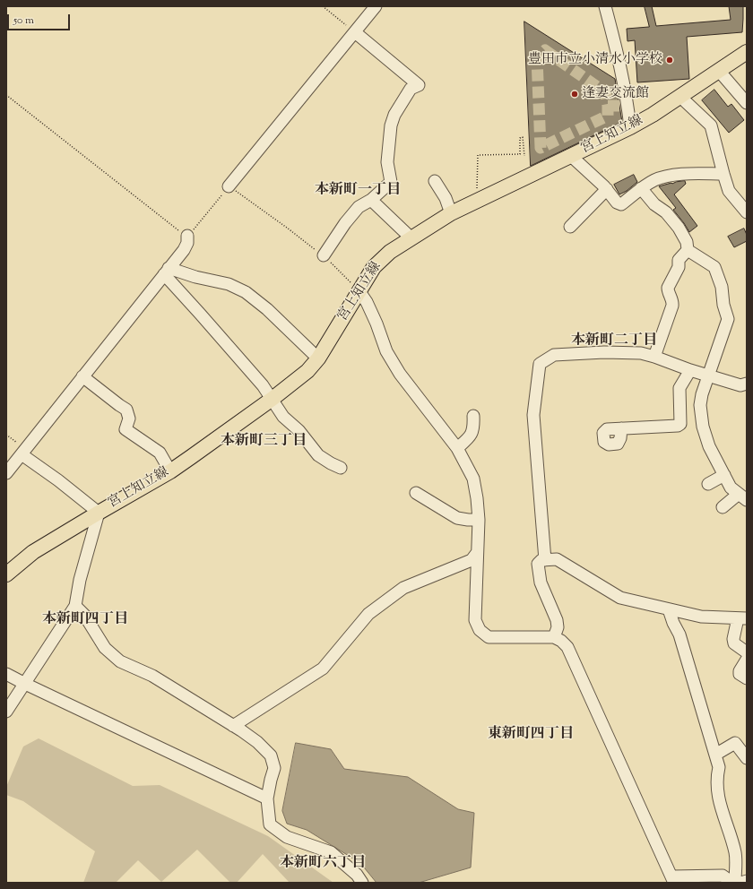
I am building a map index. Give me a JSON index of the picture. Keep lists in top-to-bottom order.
{
  "streets": {
    "main road": ["宮上知立線"]
  },
  "districts": [
    "本新町一丁目",
    "本新町二丁目",
    "本新町三丁目",
    "本新町四丁目",
    "東新町四丁目",
    "本新町六丁目"
  ],
  "places": ["豊田市立小清水小学校", "逢妻交流館"],
  "scale_bar": "50 m"
}
